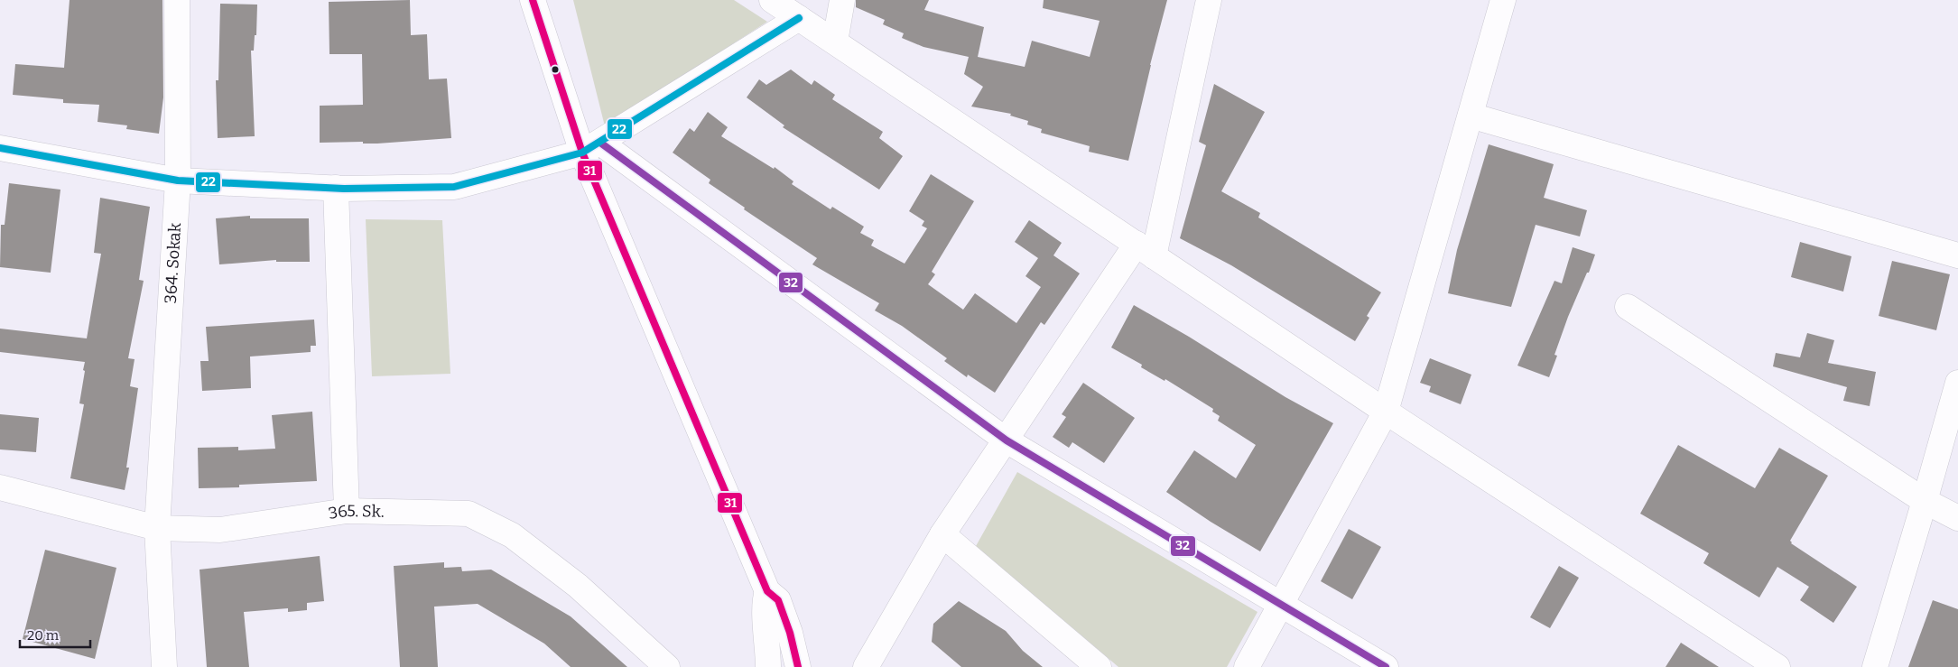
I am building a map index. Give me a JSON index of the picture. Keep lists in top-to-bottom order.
{
  "streets": {
    "street": ["364. Sokak", "365. Sk."]
  },
  "crossings": [
    ["364. Sokak", "365. Sk."]
  ],
  "lines": ["transit line 31", "transit line 22", "transit line 32"],
  "scale_bar": "20 m"
}
